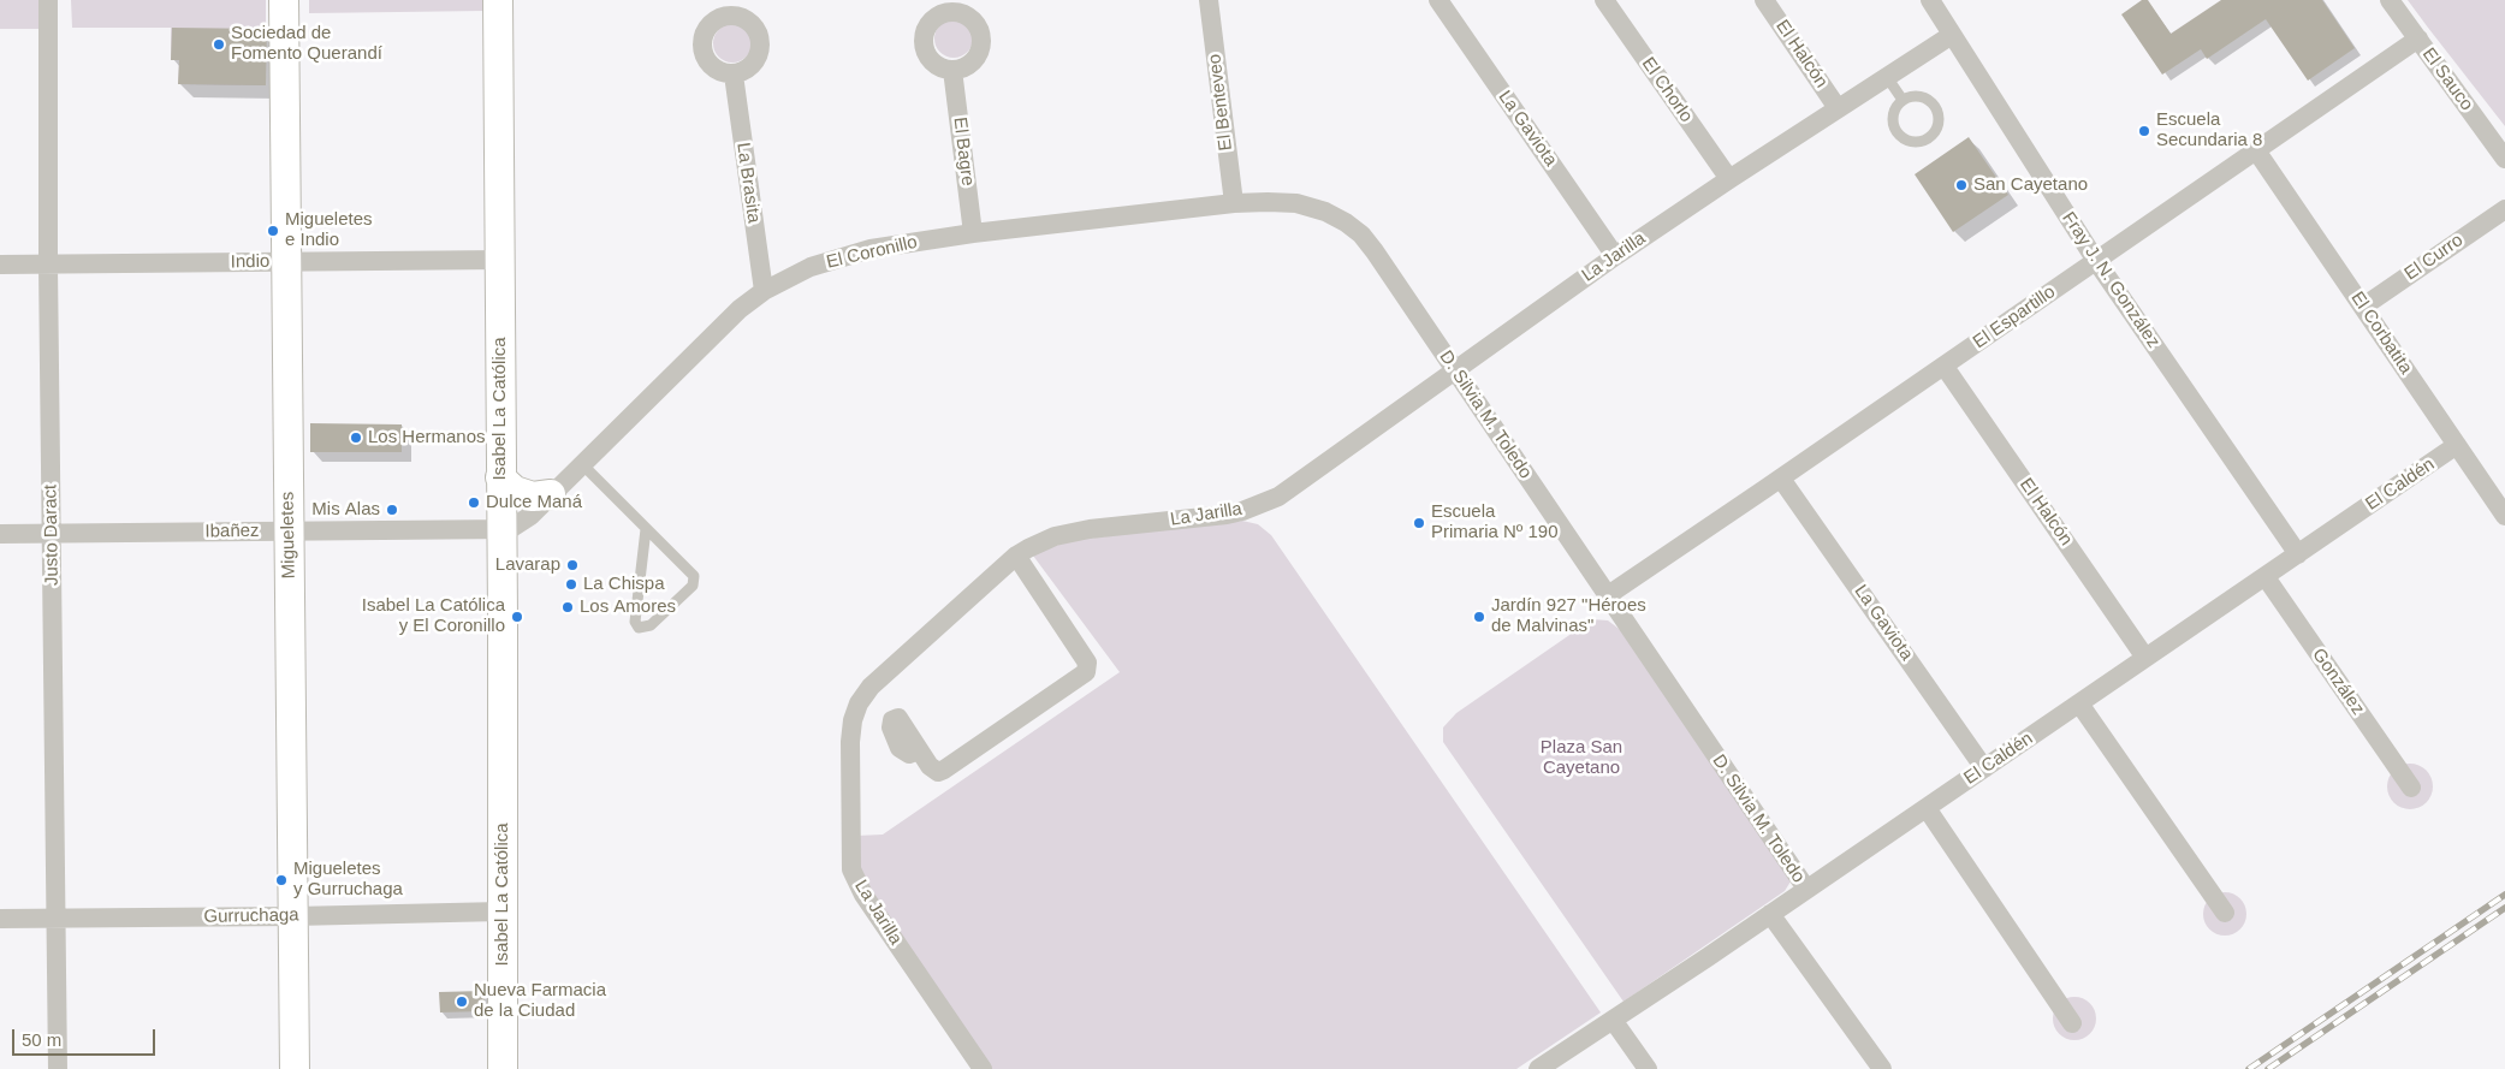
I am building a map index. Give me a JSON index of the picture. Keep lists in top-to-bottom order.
{
  "streets": {
    "street": [
      "El Halcón",
      "El Sauco",
      "El Chorlo",
      "El Benteveo",
      "La Gaviota",
      "El Bagre",
      "La Brasita",
      "El Coronillo",
      "La Jarilla",
      "El Curro",
      "Indio",
      "Fray J. N. González",
      "El Espartillo",
      "El Corbatita",
      "Isabel La Católica",
      "D. Silvia M. Toledo",
      "El Caldén",
      "Ibañez",
      "Justo Daract",
      "Migueletes",
      "González",
      "Gurruchaga"
    ]
  },
  "crossings": [
    ["El Halcón", "La Jarilla"],
    ["El Halcón", "El Espartillo"],
    ["El Halcón", "El Caldén"],
    ["El Sauco", "El Espartillo"],
    ["El Chorlo", "La Jarilla"],
    ["El Benteveo", "El Coronillo"],
    ["El Benteveo", "D. Silvia M. Toledo"],
    ["La Gaviota", "La Jarilla"],
    ["La Gaviota", "El Espartillo"],
    ["La Gaviota", "El Caldén"],
    ["El Bagre", "El Coronillo"],
    ["La Brasita", "El Coronillo"],
    ["El Coronillo", "Isabel La Católica"],
    ["El Coronillo", "D. Silvia M. Toledo"],
    ["El Coronillo", "Ibañez"],
    ["La Jarilla", "Fray J. N. González"],
    ["La Jarilla", "D. Silvia M. Toledo"],
    ["El Curro", "El Corbatita"],
    ["Indio", "Isabel La Católica"],
    ["Indio", "Justo Daract"],
    ["Indio", "Migueletes"],
    ["Fray J. N. González", "El Espartillo"],
    ["Fray J. N. González", "El Caldén"],
    ["El Espartillo", "El Corbatita"],
    ["El Espartillo", "D. Silvia M. Toledo"],
    ["El Corbatita", "El Caldén"],
    ["Isabel La Católica", "Ibañez"],
    ["Isabel La Católica", "Gurruchaga"],
    ["D. Silvia M. Toledo", "El Caldén"],
    ["El Caldén", "González"],
    ["Ibañez", "Justo Daract"],
    ["Ibañez", "Migueletes"],
    ["Justo Daract", "Gurruchaga"],
    ["Migueletes", "Gurruchaga"]
  ],
  "parks": ["Plaza San Cayetano"],
  "places": [
    "Sociedad de Fomento Querandí",
    "Escuela Secundaria 8",
    "San Cayetano",
    "Migueletes e Indio",
    "Los Hermanos",
    "Dulce Maná",
    "Mis Alas",
    "Escuela Primaria Nº 190",
    "Lavarap",
    "La Chispa",
    "Los Amores",
    "Isabel La Católica y El Coronillo",
    "Jardín 927 \"Héroes de Malvinas\"",
    "Migueletes y Gurruchaga",
    "Nueva Farmacia de la Ciudad"
  ],
  "scale_bar": "50 m"
}
